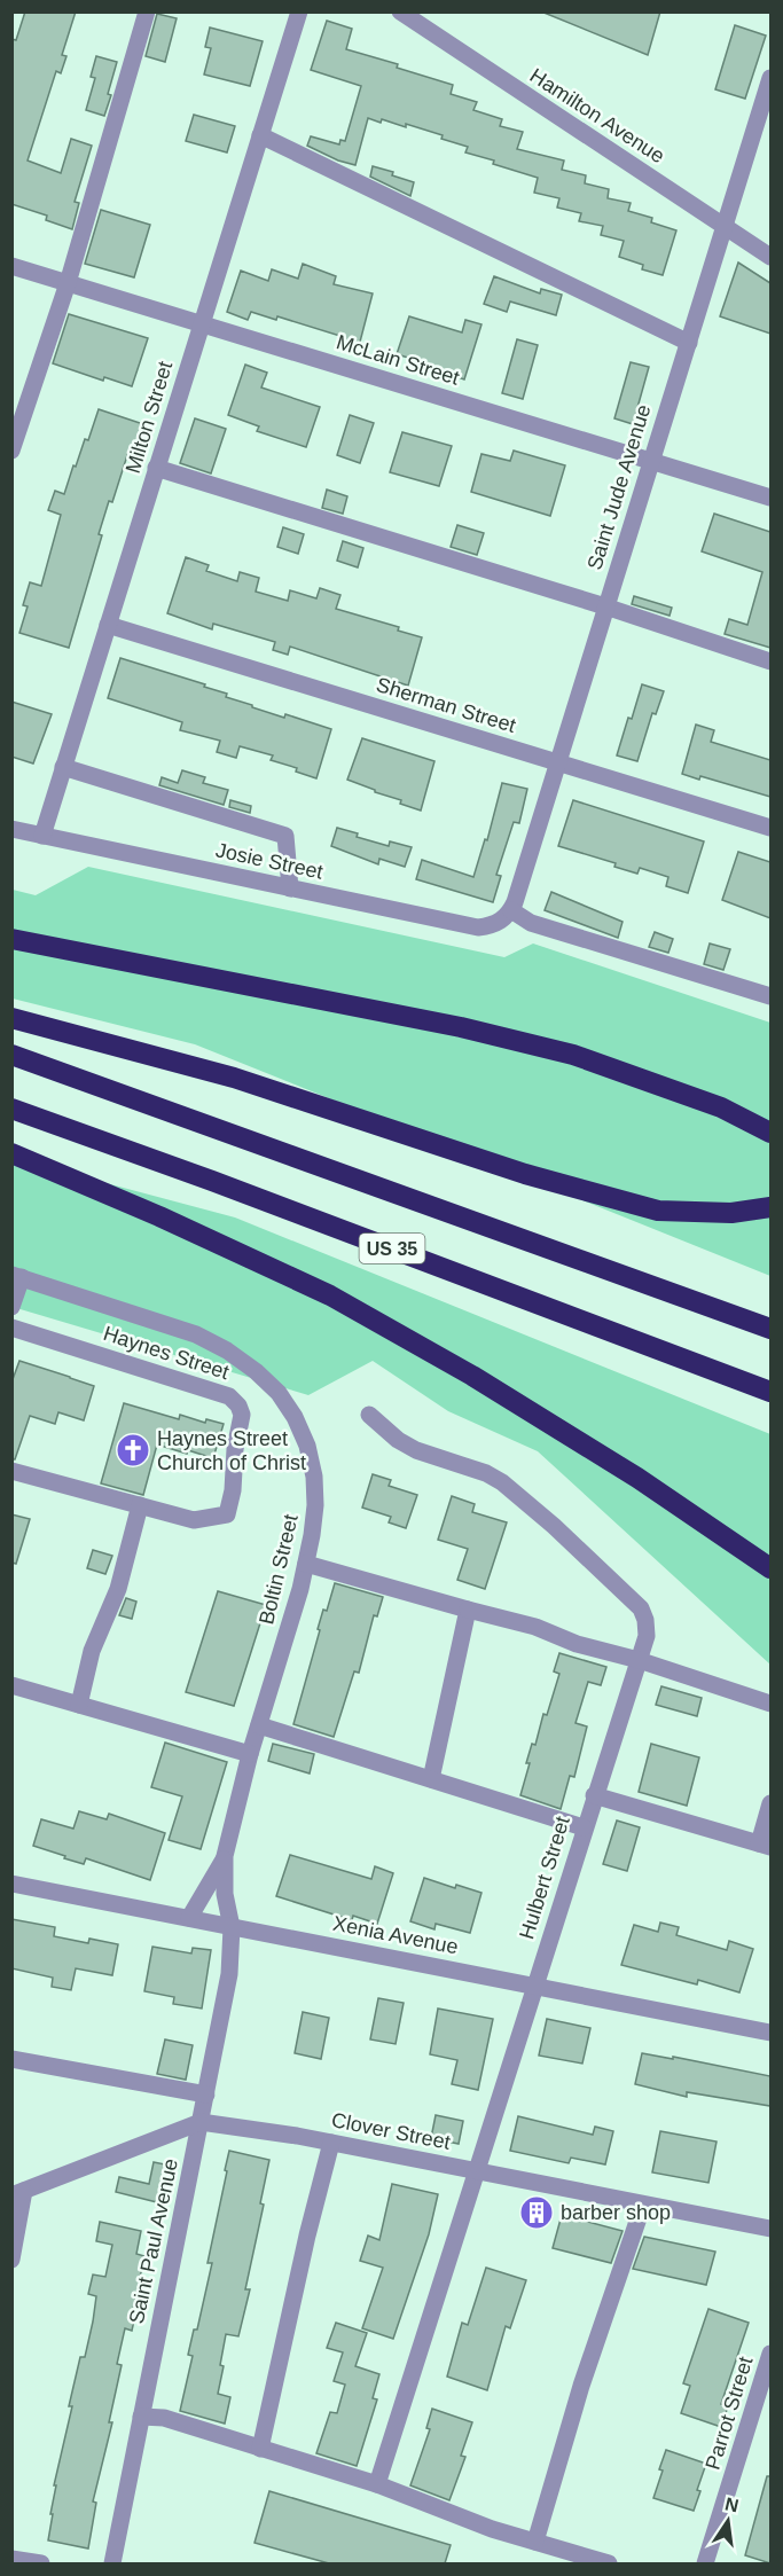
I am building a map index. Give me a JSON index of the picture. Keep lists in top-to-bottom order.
{
  "streets": {
    "highway": ["US 35"],
    "street": [
      "Hamilton Avenue",
      "McLain Street",
      "Milton Street",
      "Saint Jude Avenue",
      "Sherman Street",
      "Josie Street",
      "Haynes Street",
      "Boltin Street",
      "Hulbert Street",
      "Xenia Avenue",
      "Clover Street",
      "Saint Paul Avenue",
      "Parrot Street"
    ]
  },
  "crossings": [
    ["Hamilton Avenue", "Saint Jude Avenue"],
    ["McLain Street", "Milton Street"],
    ["McLain Street", "Saint Jude Avenue"],
    ["Milton Street", "Sherman Street"],
    ["Milton Street", "Josie Street"],
    ["Saint Jude Avenue", "Sherman Street"],
    ["Saint Jude Avenue", "Josie Street"],
    ["Boltin Street", "Xenia Avenue"],
    ["Boltin Street", "Saint Paul Avenue"],
    ["Hulbert Street", "Xenia Avenue"],
    ["Hulbert Street", "Clover Street"],
    ["Xenia Avenue", "Saint Paul Avenue"],
    ["Clover Street", "Saint Paul Avenue"]
  ],
  "places": {
    "church": ["Haynes Street Church of Christ"],
    "building": ["barber shop"]
  },
  "north": "top"
}
